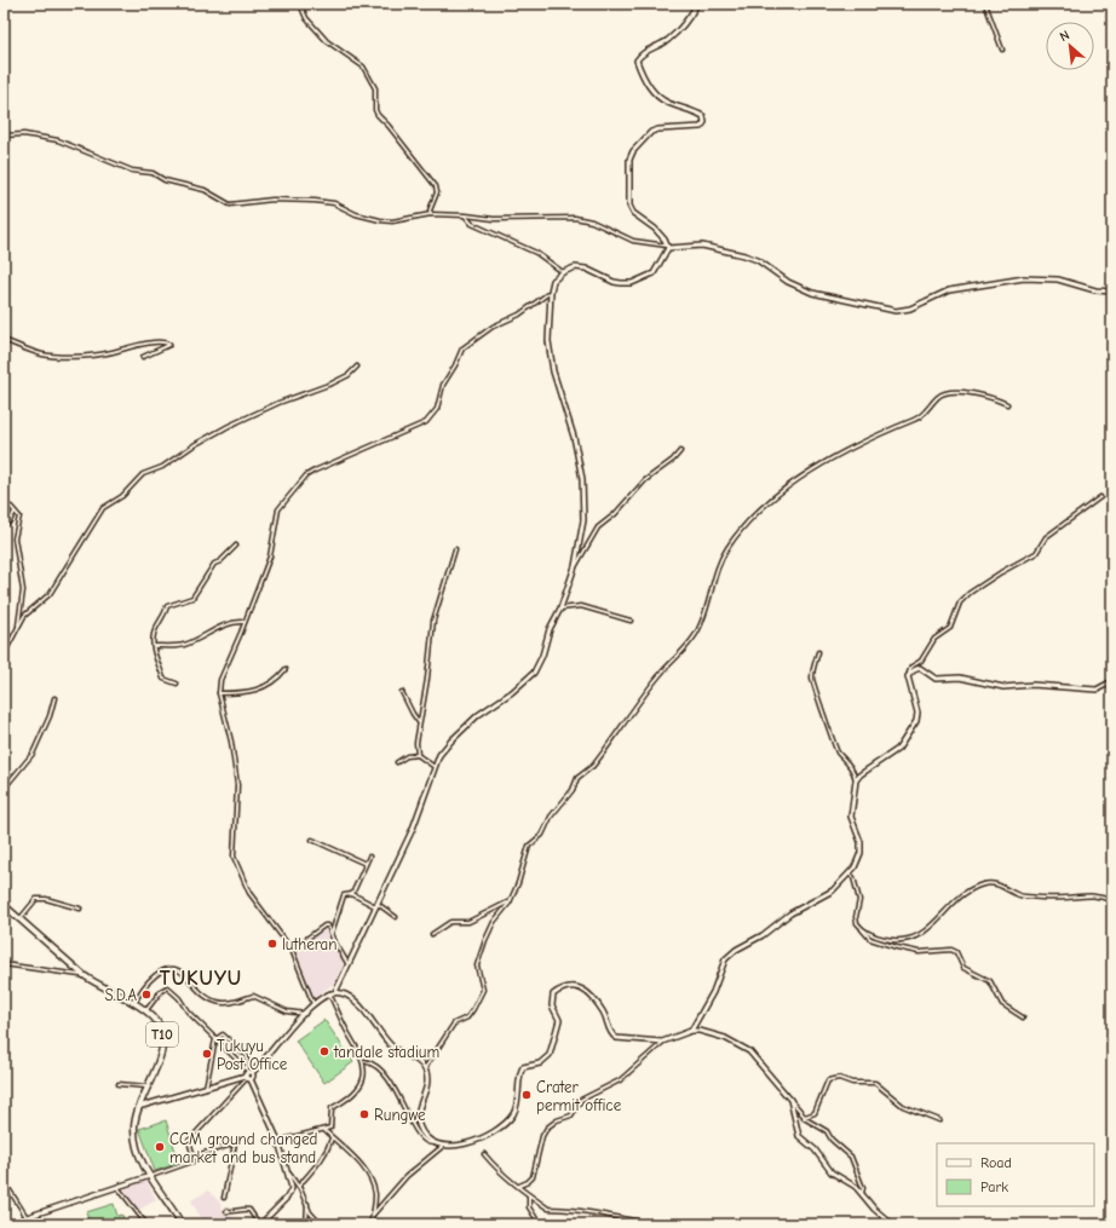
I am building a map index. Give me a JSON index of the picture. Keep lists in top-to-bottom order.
{
  "streets": {
    "highway": ["T10"]
  },
  "districts": ["TUKUYU"],
  "places": [
    "lutheran",
    "S.D.A",
    "tandale stadium",
    "Tukuyu Post Office",
    "Crater permit office",
    "Rungwe",
    "CCM ground changed market and bus stand"
  ],
  "legend": ["Road", "Park"],
  "north": "top left"
}
